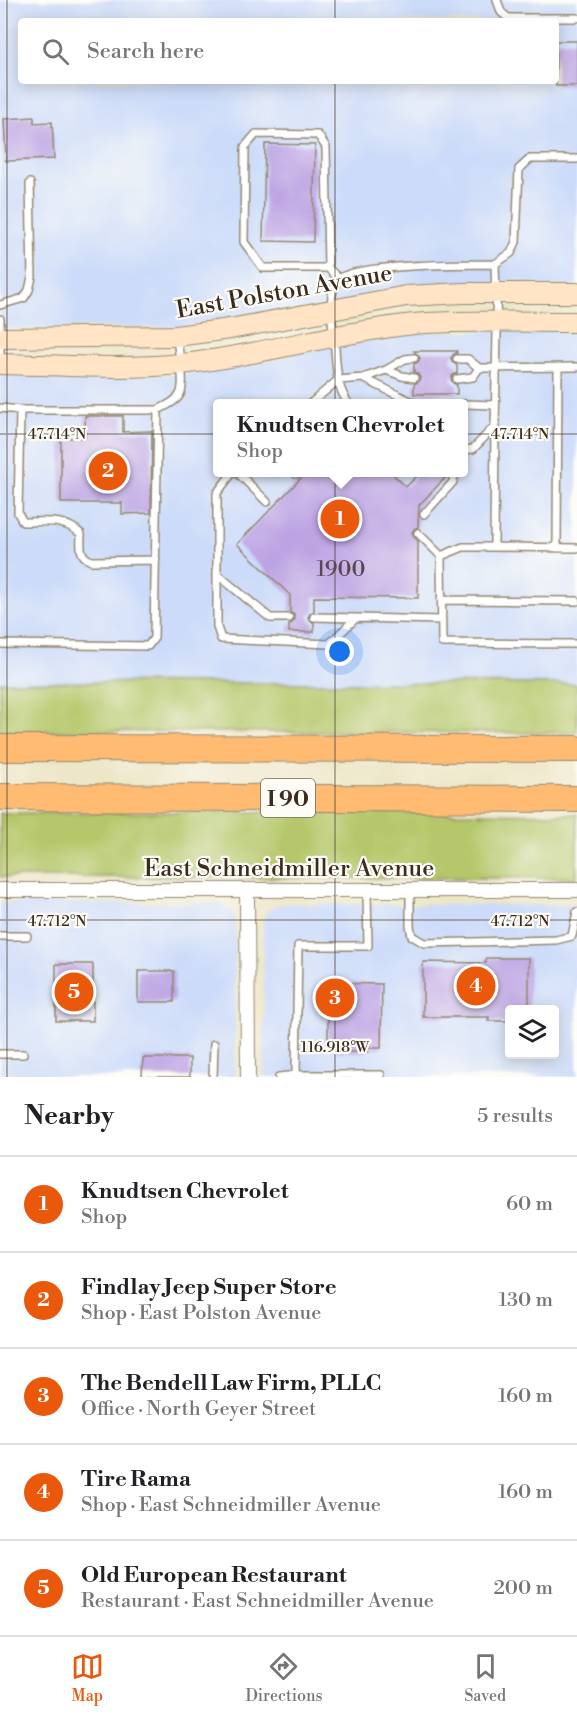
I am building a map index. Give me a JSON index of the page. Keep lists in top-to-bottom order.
{
  "streets": {
    "highway": ["I 90"],
    "street": ["East Polston Avenue", "East Schneidmiller Avenue"]
  },
  "house_numbers": ["1900"],
  "page": {
    "search": "Search here",
    "popup": ["Knudtsen Chevrolet", "Shop"],
    "pins": [
      "2",
      "1",
      "4",
      "5",
      "3"
    ],
    "heading": ["Nearby", "5 results"],
    "list": [
      {
        "mark": "1",
        "name": "Knudtsen Chevrolet",
        "note": "Shop",
        "value": "60 m"
      },
      {
        "mark": "2",
        "name": "Findlay Jeep Super Store",
        "note": "Shop · East Polston Avenue",
        "value": "130 m"
      },
      {
        "mark": "3",
        "name": "The Bendell Law Firm, PLLC",
        "note": "Office · North Geyer Street",
        "value": "160 m"
      },
      {
        "mark": "4",
        "name": "Tire Rama",
        "note": "Shop · East Schneidmiller Avenue",
        "value": "160 m"
      },
      {
        "mark": "5",
        "name": "Old European Restaurant",
        "note": "Restaurant · East Schneidmiller Avenue",
        "value": "200 m"
      }
    ],
    "nav": ["Map", "Directions", "Saved"]
  },
  "coordinates": ["47.714°N", "47.712°N", "116.918°W"]
}
